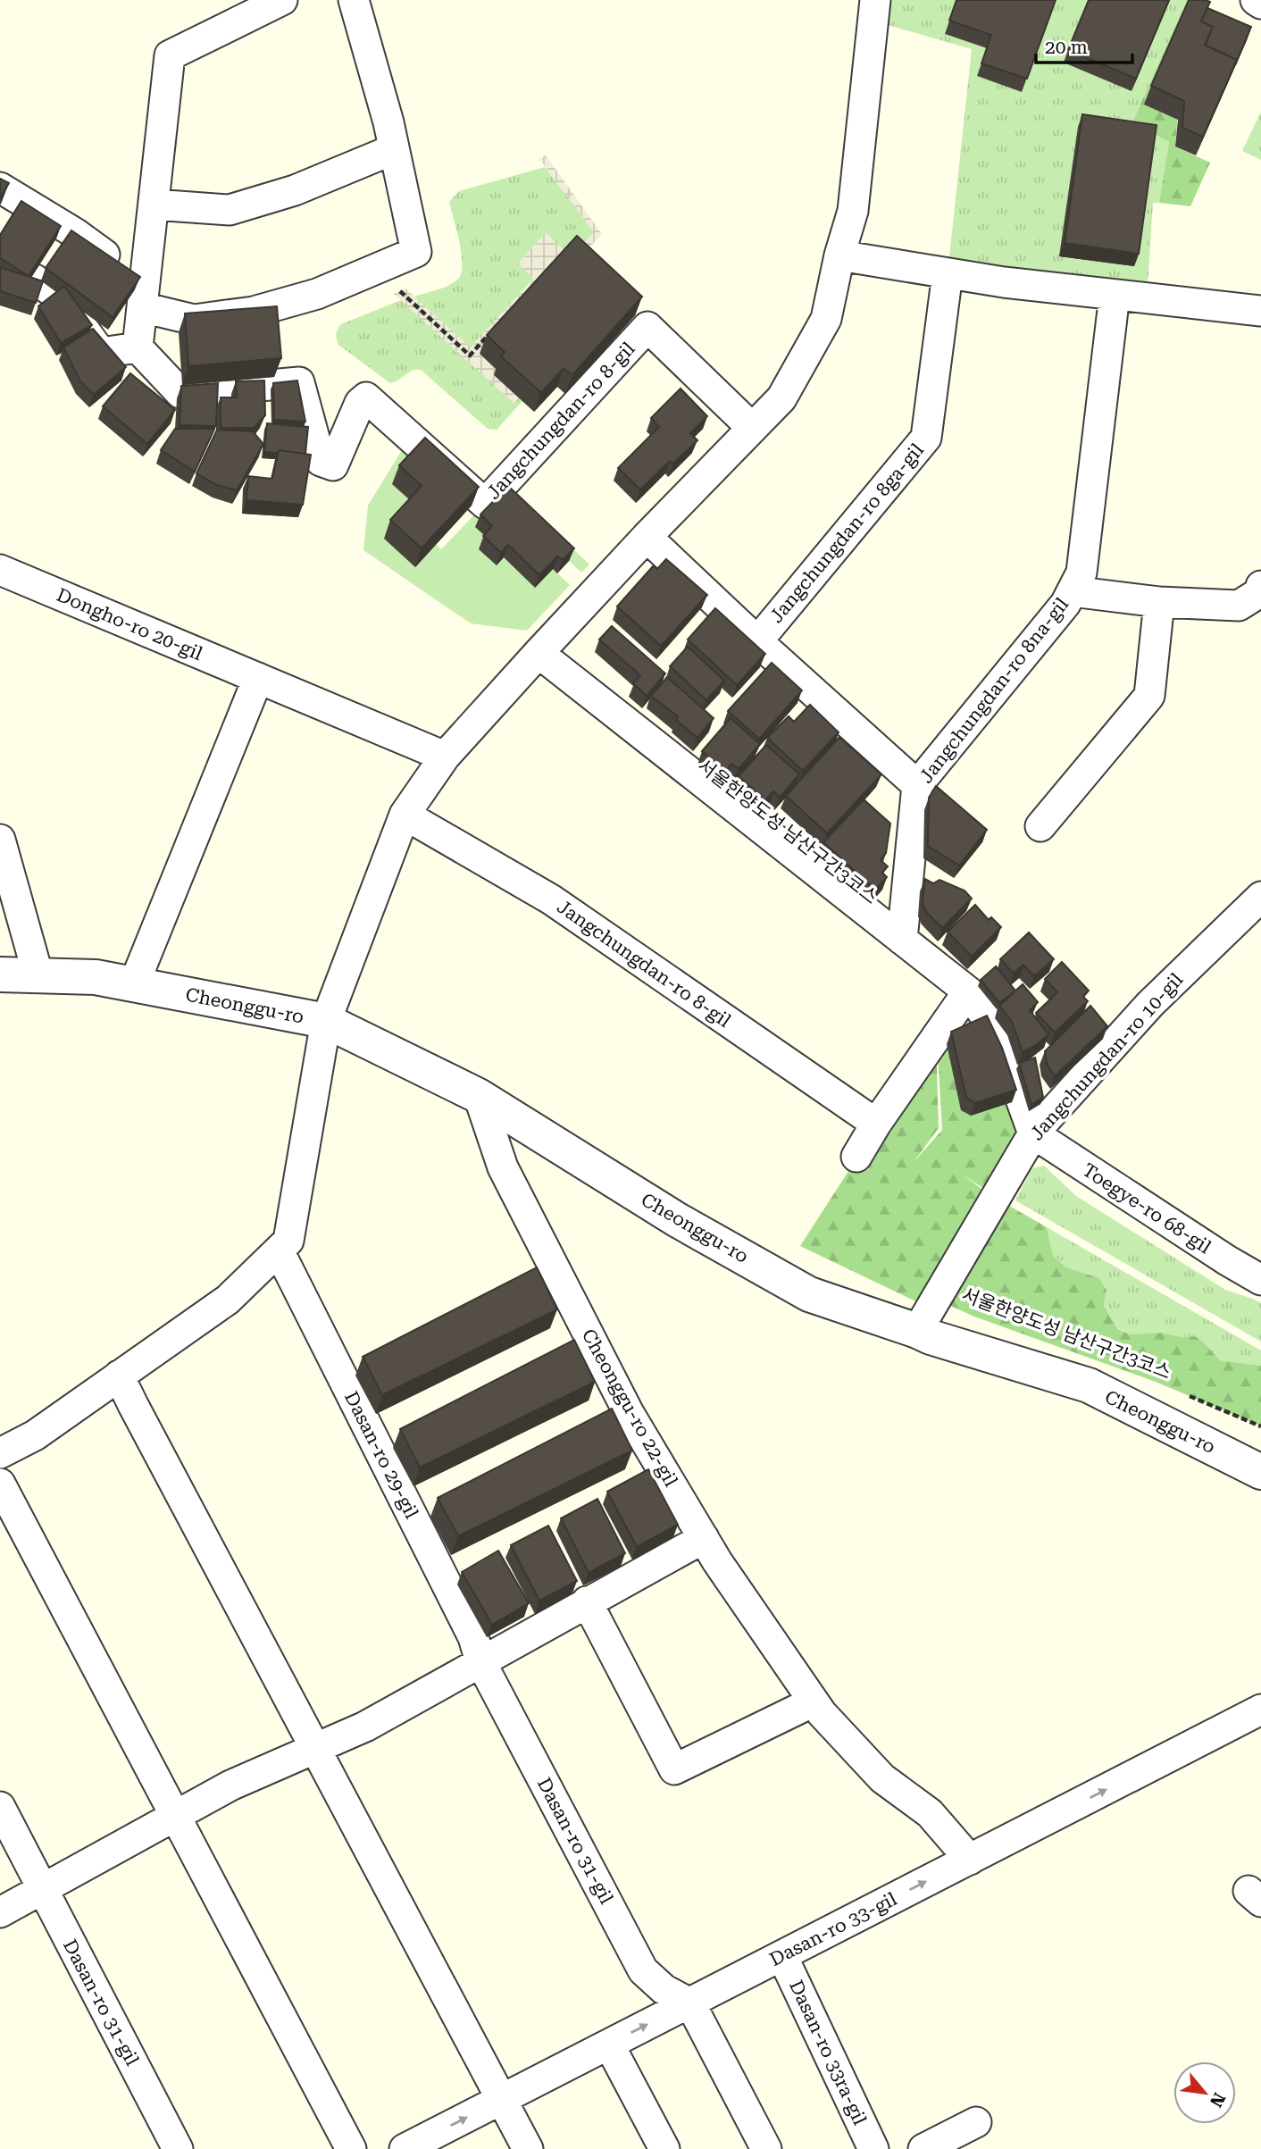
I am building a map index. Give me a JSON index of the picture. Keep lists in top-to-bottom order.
{
  "streets": {
    "street": [
      "Jangchungdan-ro 8-gil",
      "Jangchungdan-ro 8ga-gil",
      "Dongho-ro 20-gil",
      "Jangchungdan-ro 8na-gil",
      "Cheonggu-ro",
      "Jangchungdan-ro 10-gil",
      "Toegye-ro 68-gil",
      "Cheonggu-ro 22-gil",
      "Dasan-ro 29-gil",
      "Dasan-ro 31-gil",
      "Dasan-ro 33-gil",
      "Dasan-ro 33ra-gil"
    ],
    "path": ["서울한양도성 남산구간3코스"]
  },
  "crossings": [
    ["Cheonggu-ro", "Jangchungdan-ro 10-gil"],
    ["Cheonggu-ro", "Cheonggu-ro 22-gil"],
    ["Jangchungdan-ro 10-gil", "Toegye-ro 68-gil"],
    ["Cheonggu-ro 22-gil", "Dasan-ro 33-gil"],
    ["Dasan-ro 29-gil", "Dasan-ro 31-gil"],
    ["Dasan-ro 31-gil", "Dasan-ro 33-gil"],
    ["Dasan-ro 33-gil", "Dasan-ro 33ra-gil"]
  ],
  "one_way": ["Dasan-ro 33-gil"],
  "scale_bar": "20 m",
  "north": "bottom right"
}
